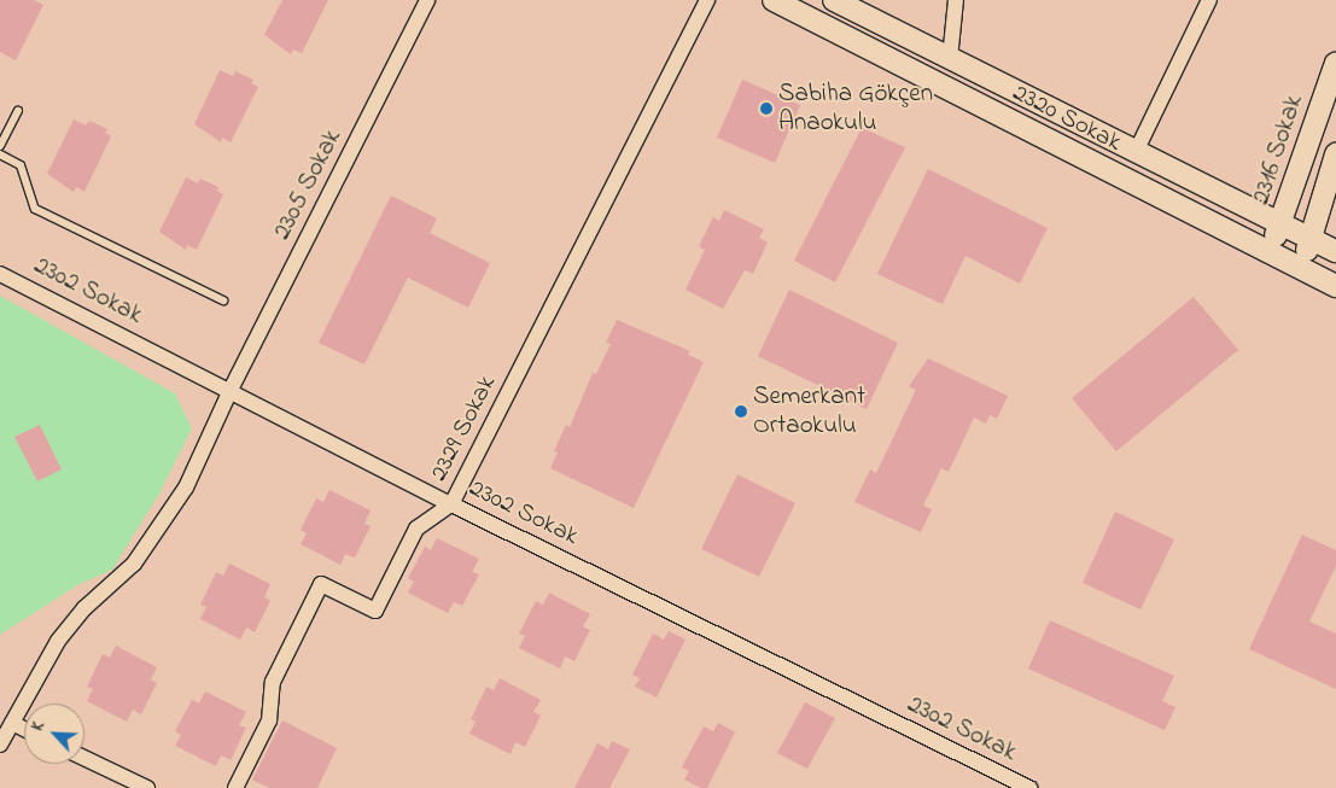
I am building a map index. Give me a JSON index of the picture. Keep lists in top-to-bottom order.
{
  "streets": {
    "street": [
      "2320 Sokak",
      "2316 Sokak",
      "2305 Sokak",
      "2302 Sokak",
      "2329 Sokak"
    ]
  },
  "crossings": [
    ["2320 Sokak", "2316 Sokak"],
    ["2305 Sokak", "2302 Sokak"],
    ["2302 Sokak", "2329 Sokak"]
  ],
  "places": ["Sabiha Gökçen Anaokulu", "Semerkant Ortaokulu"],
  "north": "top left"
}
